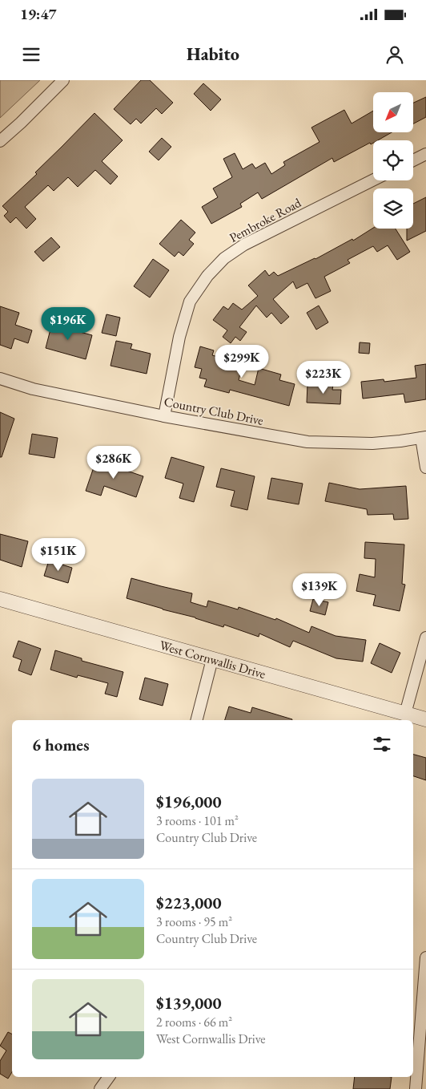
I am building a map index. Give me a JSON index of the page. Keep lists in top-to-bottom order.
{
  "streets": {
    "street": ["Pembroke Road", "Country Club Drive", "West Cornwallis Drive"]
  },
  "crossings": [
    ["Pembroke Road", "Country Club Drive"]
  ],
  "north": "bottom left",
  "page": {
    "status": "19:47",
    "header": "Habito",
    "price": [
      "$196K",
      "$299K",
      "$223K",
      "$286K",
      "$151K",
      "$139K"
    ],
    "heading": "6 homes",
    "list": [
      {
        "name": "$196,000",
        "note": "3 rooms · 101 m² · Country Club Drive"
      },
      {
        "name": "$223,000",
        "note": "3 rooms · 95 m² · Country Club Drive"
      },
      {
        "name": "$139,000",
        "note": "2 rooms · 66 m² · West Cornwallis Drive"
      }
    ]
  }
}
